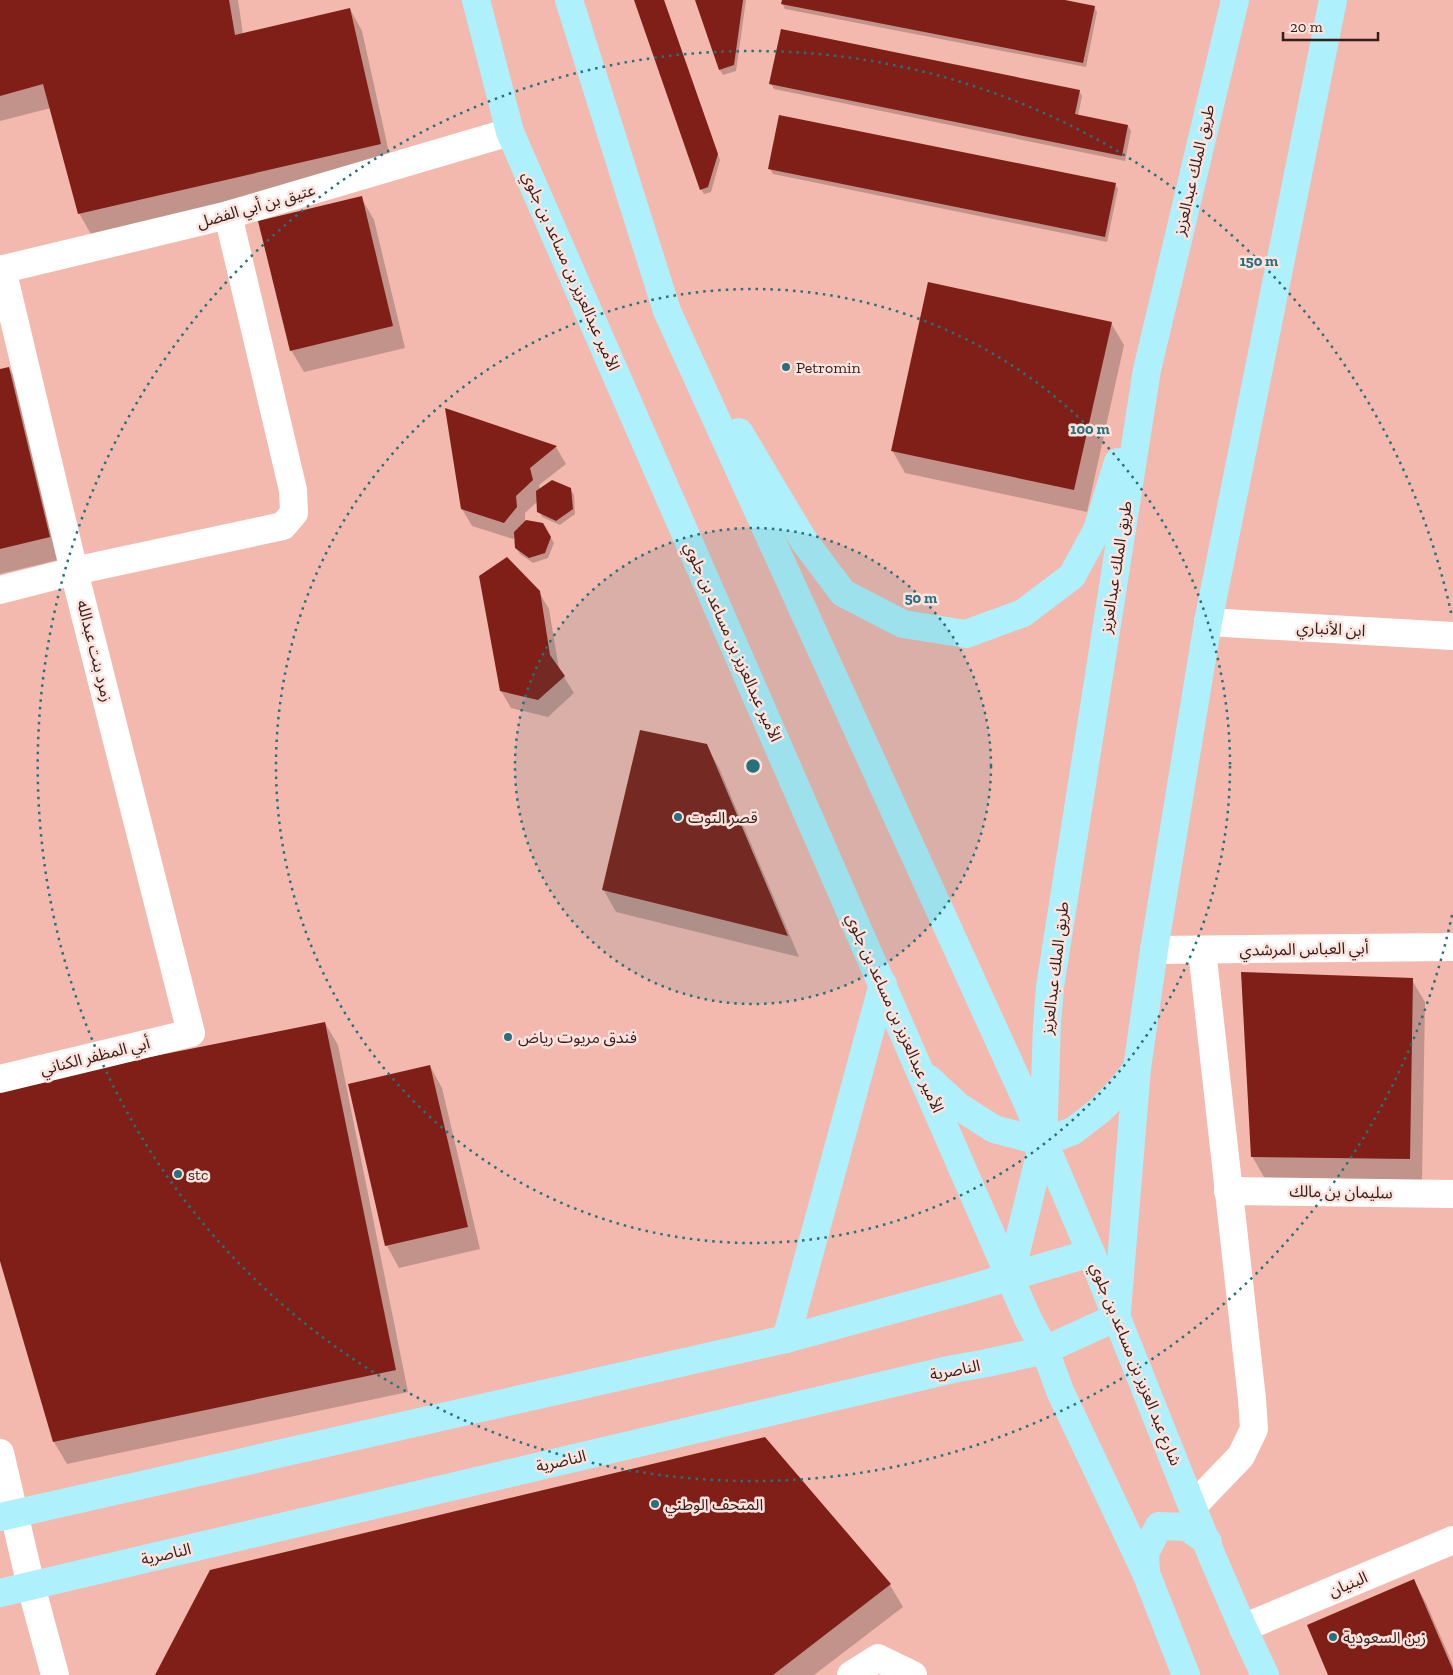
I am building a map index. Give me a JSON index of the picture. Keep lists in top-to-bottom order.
{
  "streets": {
    "main road": [
      "طريق الملك عبدالعزيز",
      "الأمير عبدالعزيز بن مساعد بن جلوي",
      "شارع عبد العزيز بن مساعد بن جلوي",
      "الناصرية"
    ],
    "street": [
      "عتيق بن أبي الفضل",
      "ابن الأنباري",
      "زمرد بنت عبدالله",
      "أبي العباس المرشدي",
      "أبي المظفر الكناني",
      "سليمان بن مالك",
      "البنيان"
    ]
  },
  "crossings": [
    ["طريق الملك عبدالعزيز", "شارع عبد العزيز بن مساعد بن جلوي"],
    ["عتيق بن أبي الفضل", "الأمير عبدالعزيز بن مساعد بن جلوي"],
    ["عتيق بن أبي الفضل", "زمرد بنت عبدالله"],
    ["زمرد بنت عبدالله", "أبي المظفر الكناني"],
    ["شارع عبد العزيز بن مساعد بن جلوي", "الناصرية"],
    ["شارع عبد العزيز بن مساعد بن جلوي", "البنيان"]
  ],
  "places": [
    "Petromin",
    "قصر التوت",
    "فندق مريوت رياض",
    "stc",
    "المتحف الوطني",
    "زين السعودية"
  ],
  "scale_bar": "20 m",
  "rings": ["150 m", "100 m", "50 m"]
}
